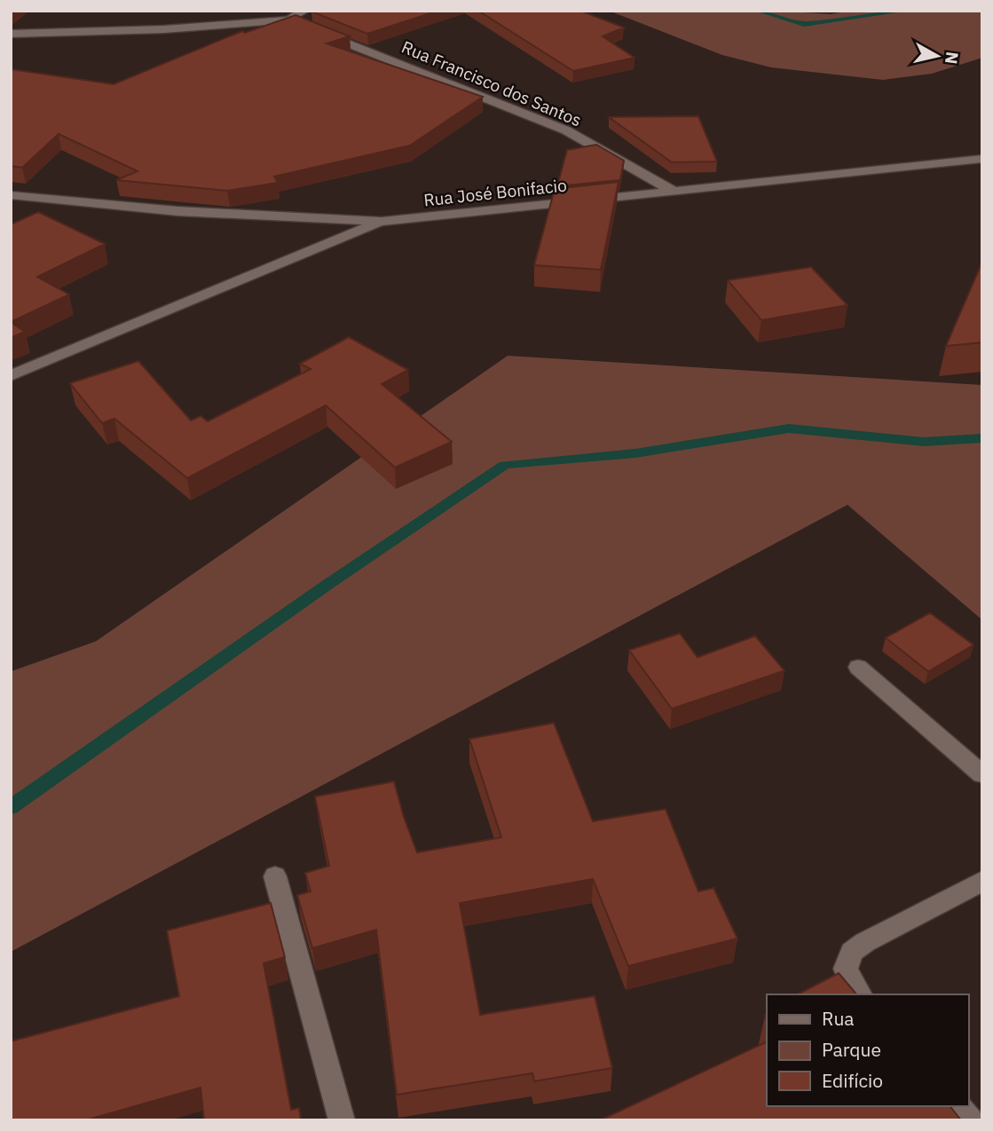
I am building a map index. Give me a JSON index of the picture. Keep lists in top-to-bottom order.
{
  "streets": {
    "street": ["Rua Francisco dos Santos", "Rua José Bonifacio"]
  },
  "crossings": [
    ["Rua Francisco dos Santos", "Rua José Bonifacio"]
  ],
  "legend": ["Rua", "Parque", "Edifício"],
  "north": "right"
}
